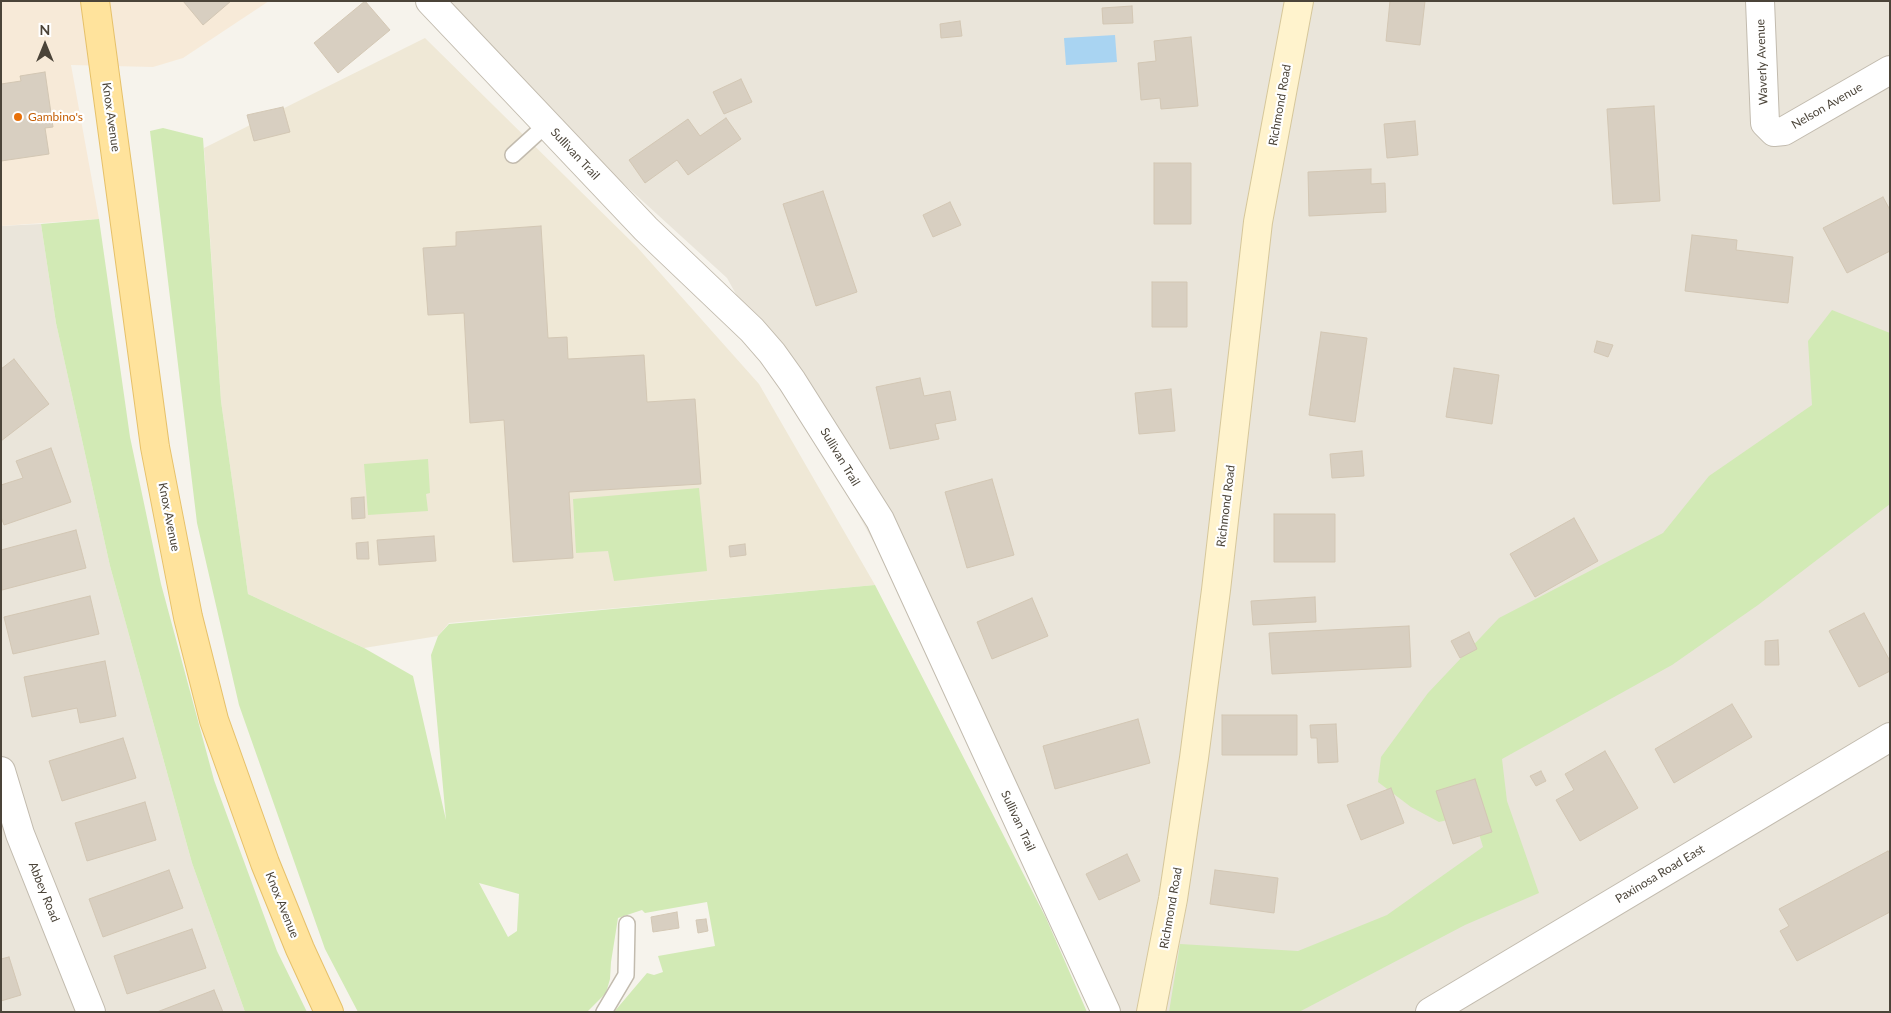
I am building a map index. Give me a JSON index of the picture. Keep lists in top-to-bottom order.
{
  "streets": {
    "main road": ["Knox Avenue"],
    "street": [
      "Waverly Avenue",
      "Richmond Road",
      "Nelson Avenue",
      "Sullivan Trail",
      "Paxinosa Road East",
      "Abbey Road"
    ]
  },
  "crossings": [
    ["Waverly Avenue", "Nelson Avenue"]
  ],
  "places": ["Gambino's"],
  "north": "top"
}
